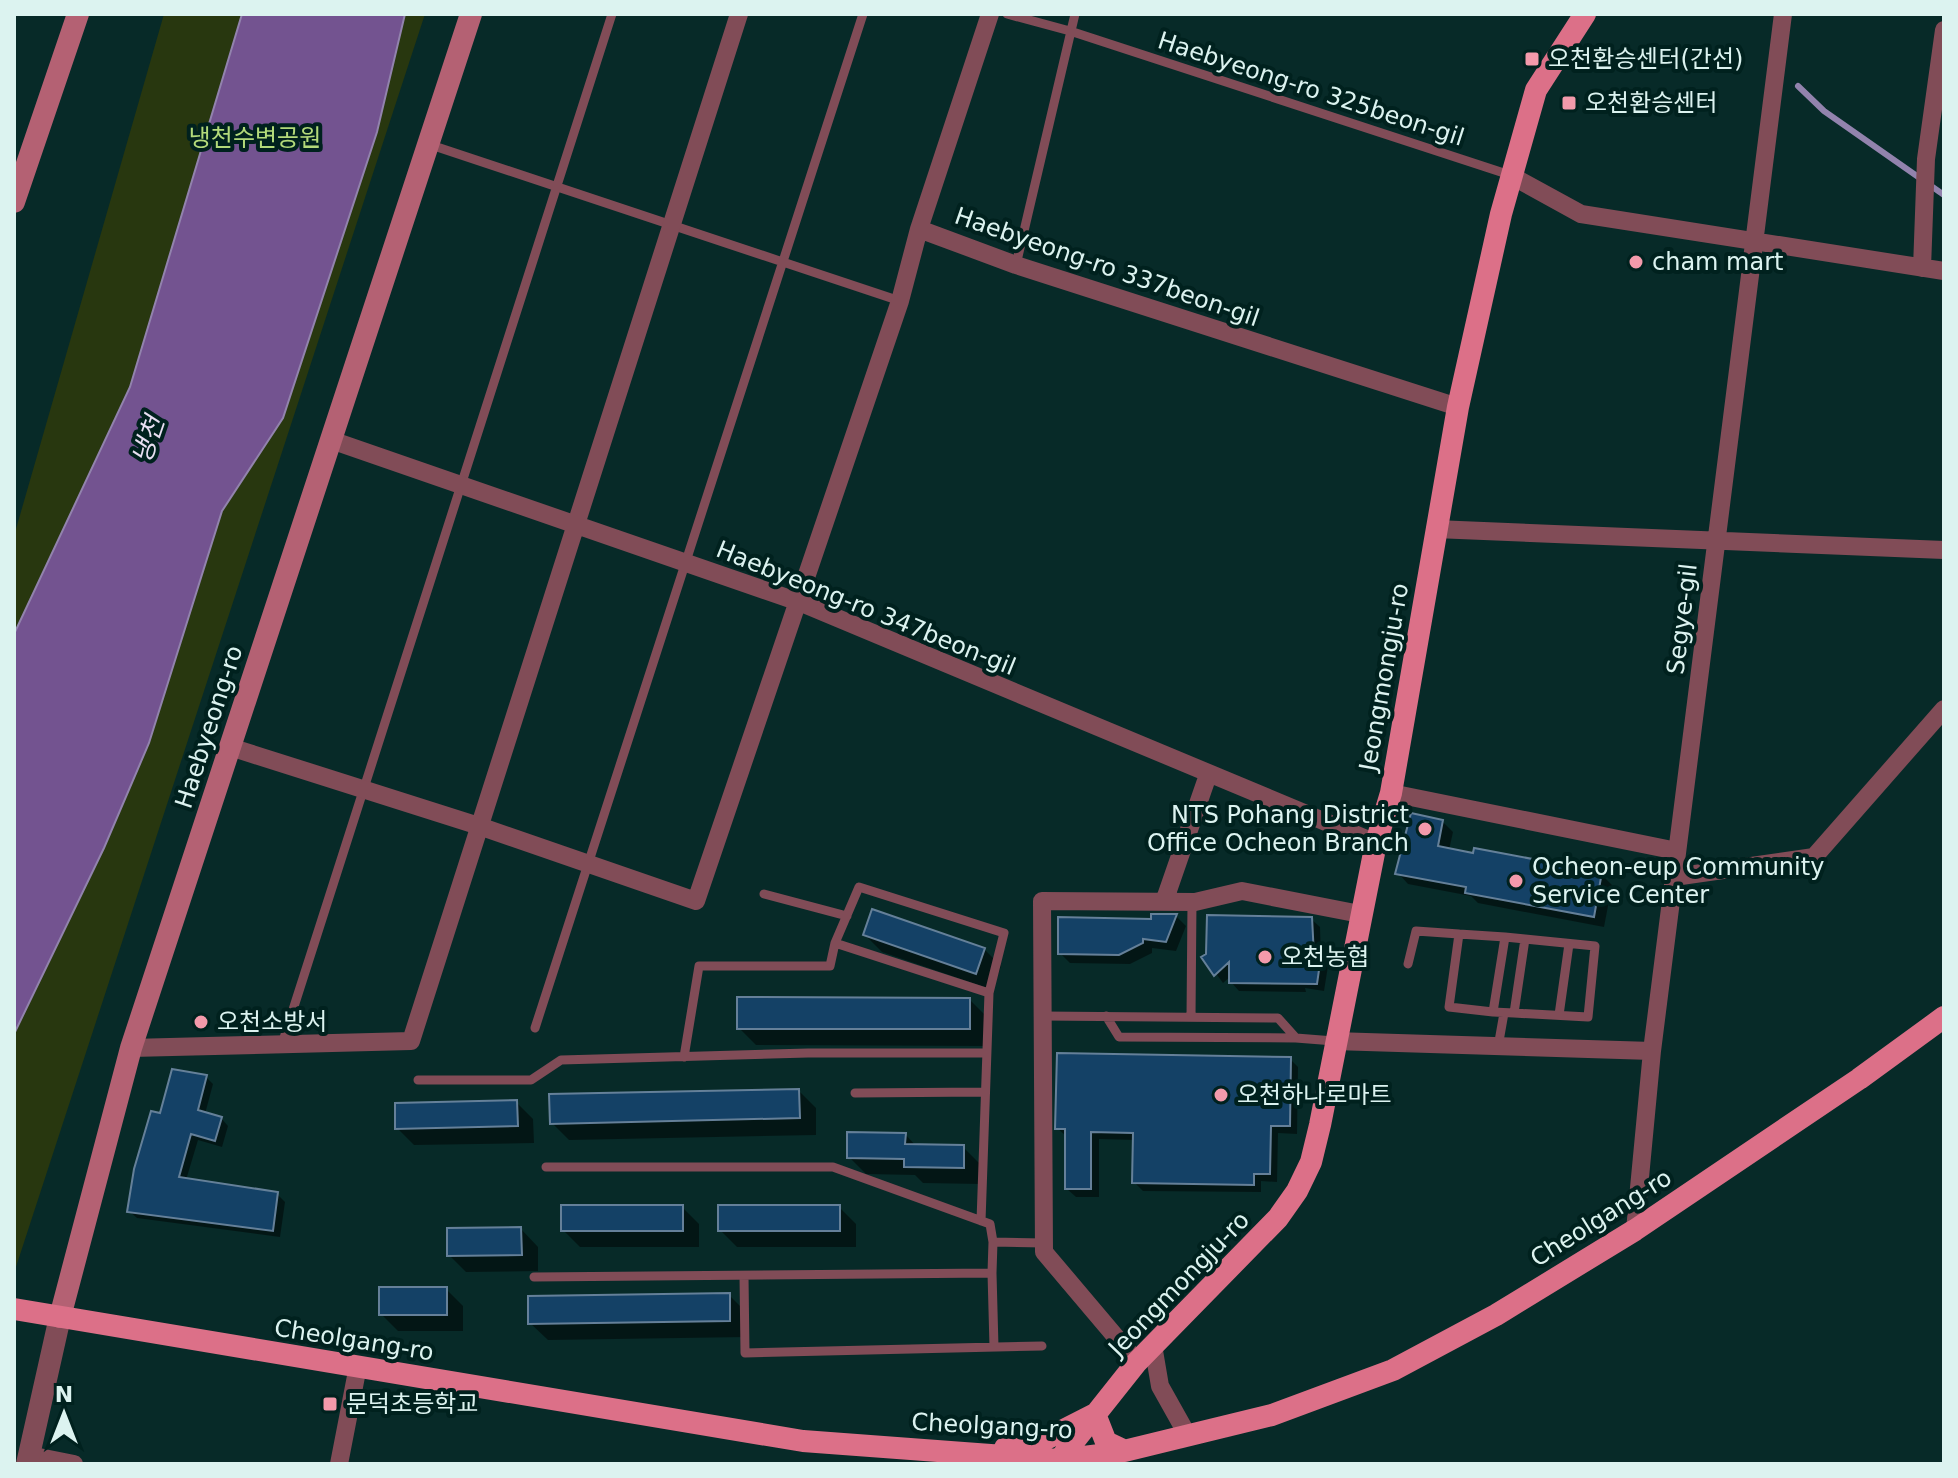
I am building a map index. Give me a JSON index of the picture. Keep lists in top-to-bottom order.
{
  "streets": {
    "main road": ["Jeongmongju-ro", "Haebyeong-ro", "Cheolgang-ro"],
    "street": ["Haebyeong-ro 337beon-gil", "Haebyeong-ro 347beon-gil", "Segye-gil"],
    "lane": ["Haebyeong-ro 325beon-gil"]
  },
  "crossings": [
    ["Haebyeong-ro 325beon-gil", "Jeongmongju-ro"],
    ["Haebyeong-ro 337beon-gil", "Haebyeong-ro 347beon-gil"],
    ["Haebyeong-ro 337beon-gil", "Jeongmongju-ro"],
    ["Haebyeong-ro 347beon-gil", "Jeongmongju-ro"],
    ["Haebyeong-ro 347beon-gil", "Haebyeong-ro"],
    ["Segye-gil", "Cheolgang-ro"],
    ["Jeongmongju-ro", "Cheolgang-ro"],
    ["Haebyeong-ro", "Cheolgang-ro"]
  ],
  "water": ["냉천"],
  "parks": ["냉천수변공원"],
  "places": {
    "transit": ["오천환승센터(간선)", "오천환승센터", "문덕초등학교"],
    "other": [
      "cham mart",
      "NTS Pohang District Office Ocheon Branch",
      "Ocheon-eup Community Service Center",
      "오천농협",
      "오천소방서",
      "오천하나로마트"
    ]
  },
  "north": "top"
}
